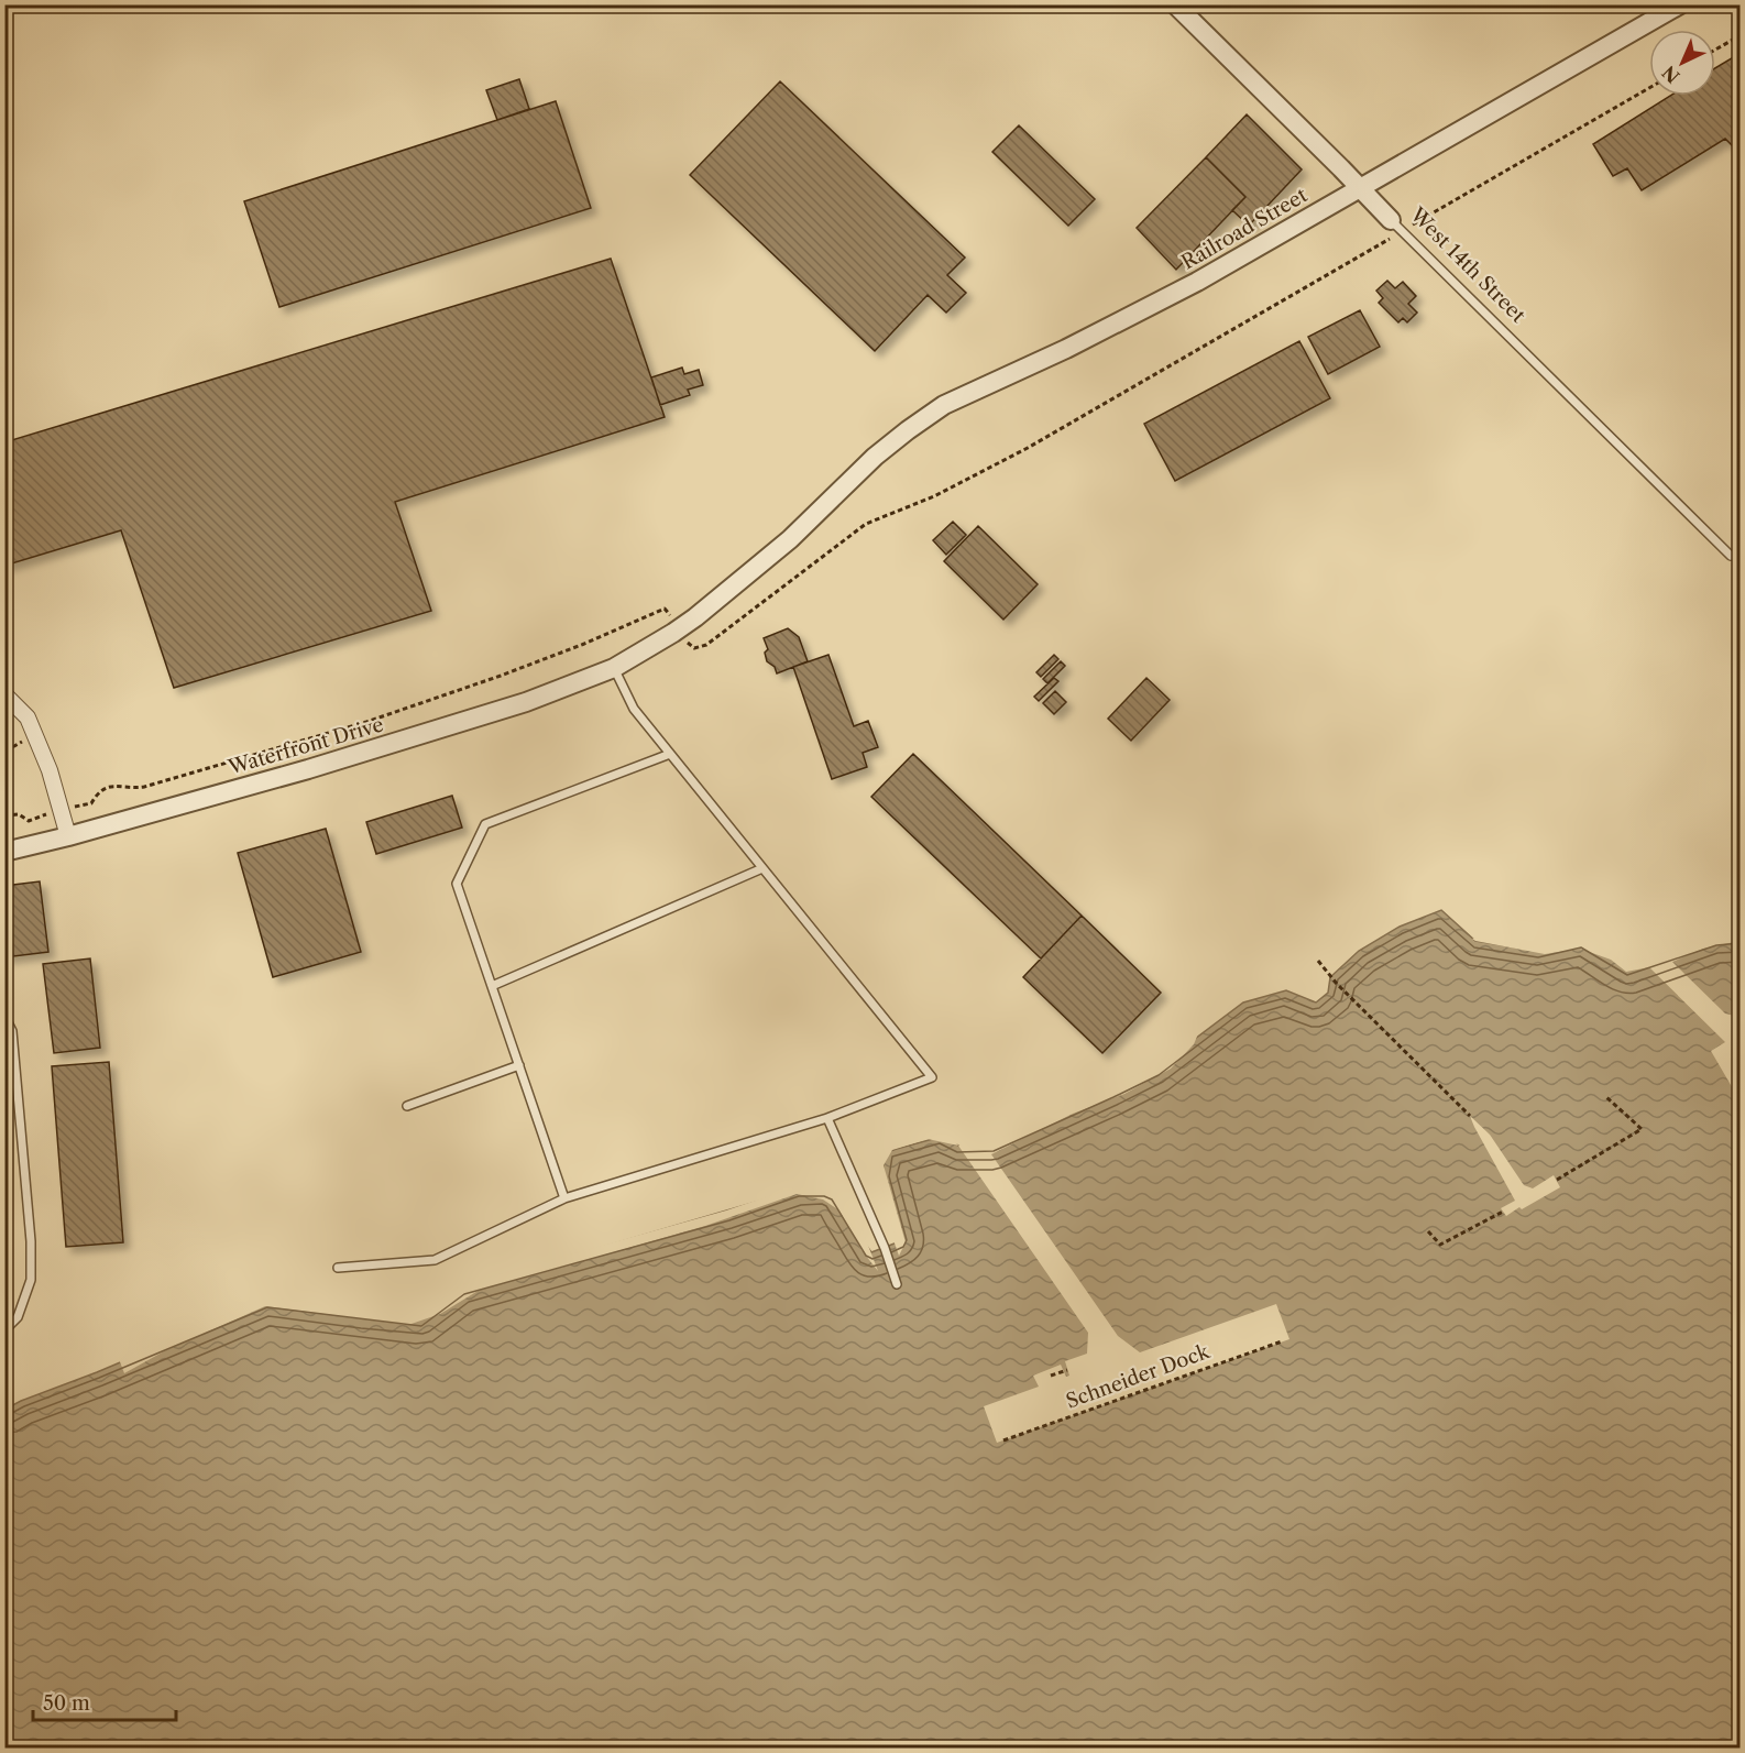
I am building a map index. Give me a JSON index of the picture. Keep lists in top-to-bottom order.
{
  "streets": {
    "street": ["Railroad Street", "West 14th Street", "Waterfront Drive"],
    "path": ["Schneider Dock"]
  },
  "crossings": [
    ["Railroad Street", "West 14th Street"],
    ["Railroad Street", "Waterfront Drive"]
  ],
  "scale_bar": "50 m",
  "north": "bottom left"
}
